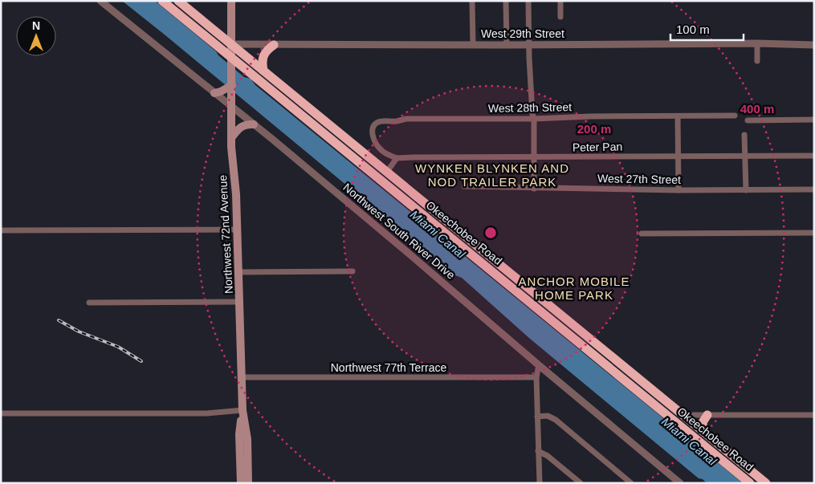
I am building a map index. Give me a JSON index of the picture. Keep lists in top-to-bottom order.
{
  "streets": {
    "highway": ["Okeechobee Road"],
    "main road": ["Northwest 72nd Avenue"],
    "street": [
      "West 29th Street",
      "West 28th Street",
      "Peter Pan",
      "West 27th Street",
      "Northwest South River Drive",
      "Northwest 77th Terrace"
    ]
  },
  "crossings": [
    ["West 29th Street", "Okeechobee Road"],
    ["West 29th Street", "Northwest 72nd Avenue"],
    ["West 28th Street", "Peter Pan"],
    ["Northwest South River Drive", "Northwest 72nd Avenue"],
    ["Okeechobee Road", "Northwest 72nd Avenue"],
    ["Northwest 72nd Avenue", "Northwest 77th Terrace"]
  ],
  "districts": ["WYNKEN BLYNKEN AND NOD TRAILER PARK", "ANCHOR MOBILE HOME PARK"],
  "water": ["Miami Canal"],
  "scale_bar": "100 m",
  "north": "top",
  "rings": ["400 m", "200 m"]
}
